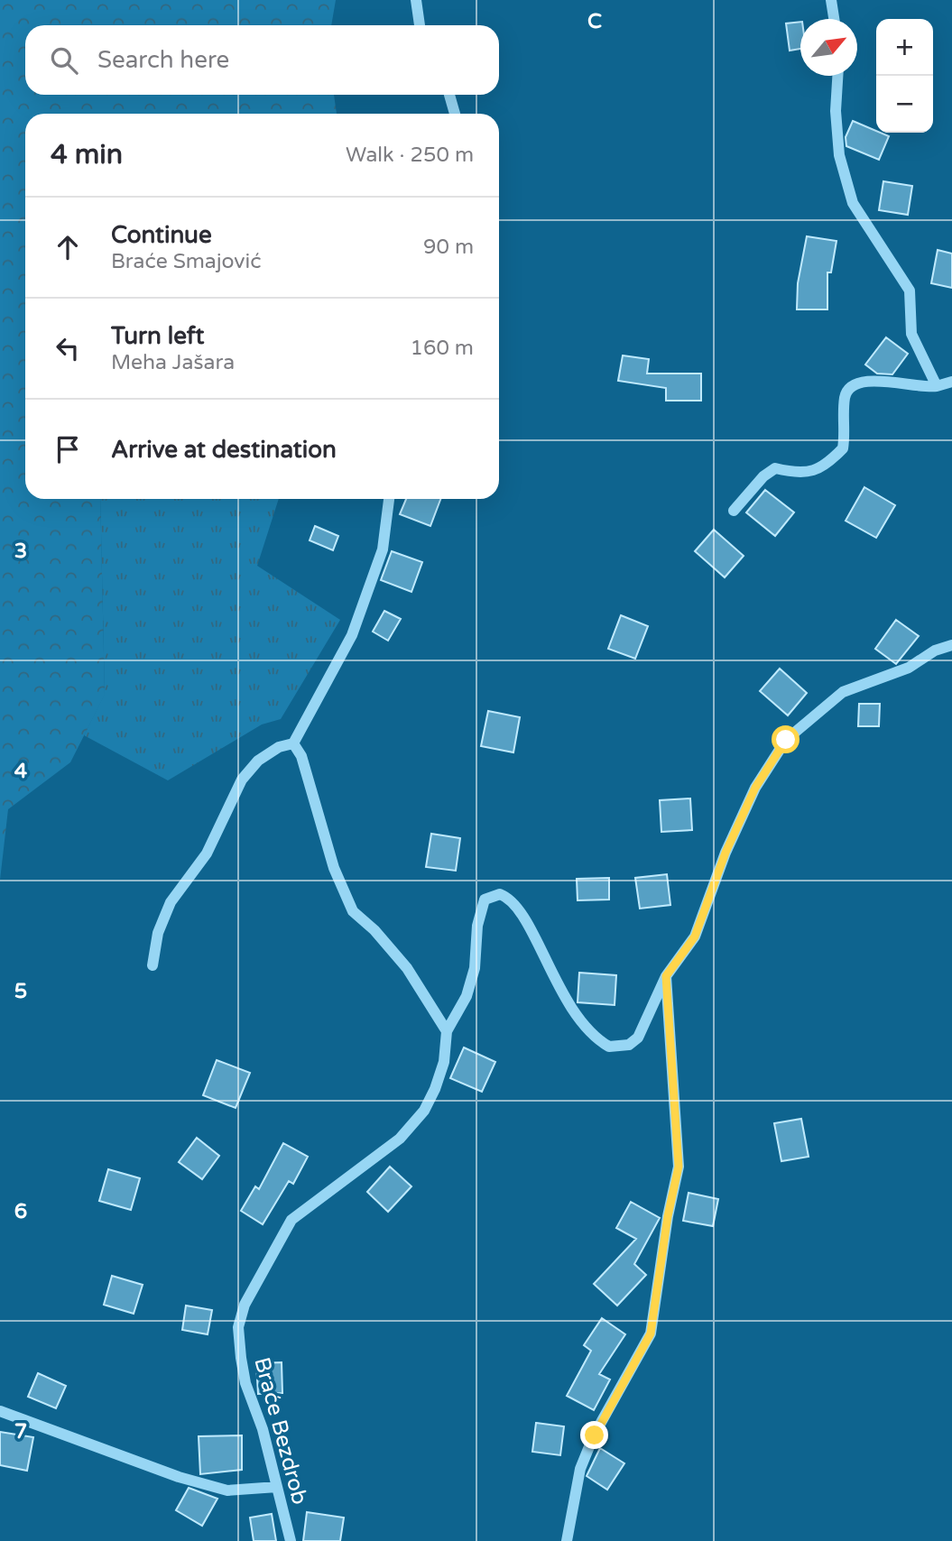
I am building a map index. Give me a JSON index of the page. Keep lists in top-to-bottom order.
{
  "streets": {
    "street": ["Braće Bezdrob"]
  },
  "north": "top right",
  "page": {
    "map_buttons": ["+", "−"],
    "search": "Search here",
    "heading": ["4 min", "Walk · 250 m"],
    "list": [
      ["Continue", "Braće Smajović", "90 m"],
      ["Turn left", "Meha Jašara", "160 m"],
      "Arrive at destination"
    ]
  },
  "grid": {
    "columns": ["C"],
    "rows": [
      "3",
      "4",
      "5",
      "6",
      "7"
    ]
  }
}
